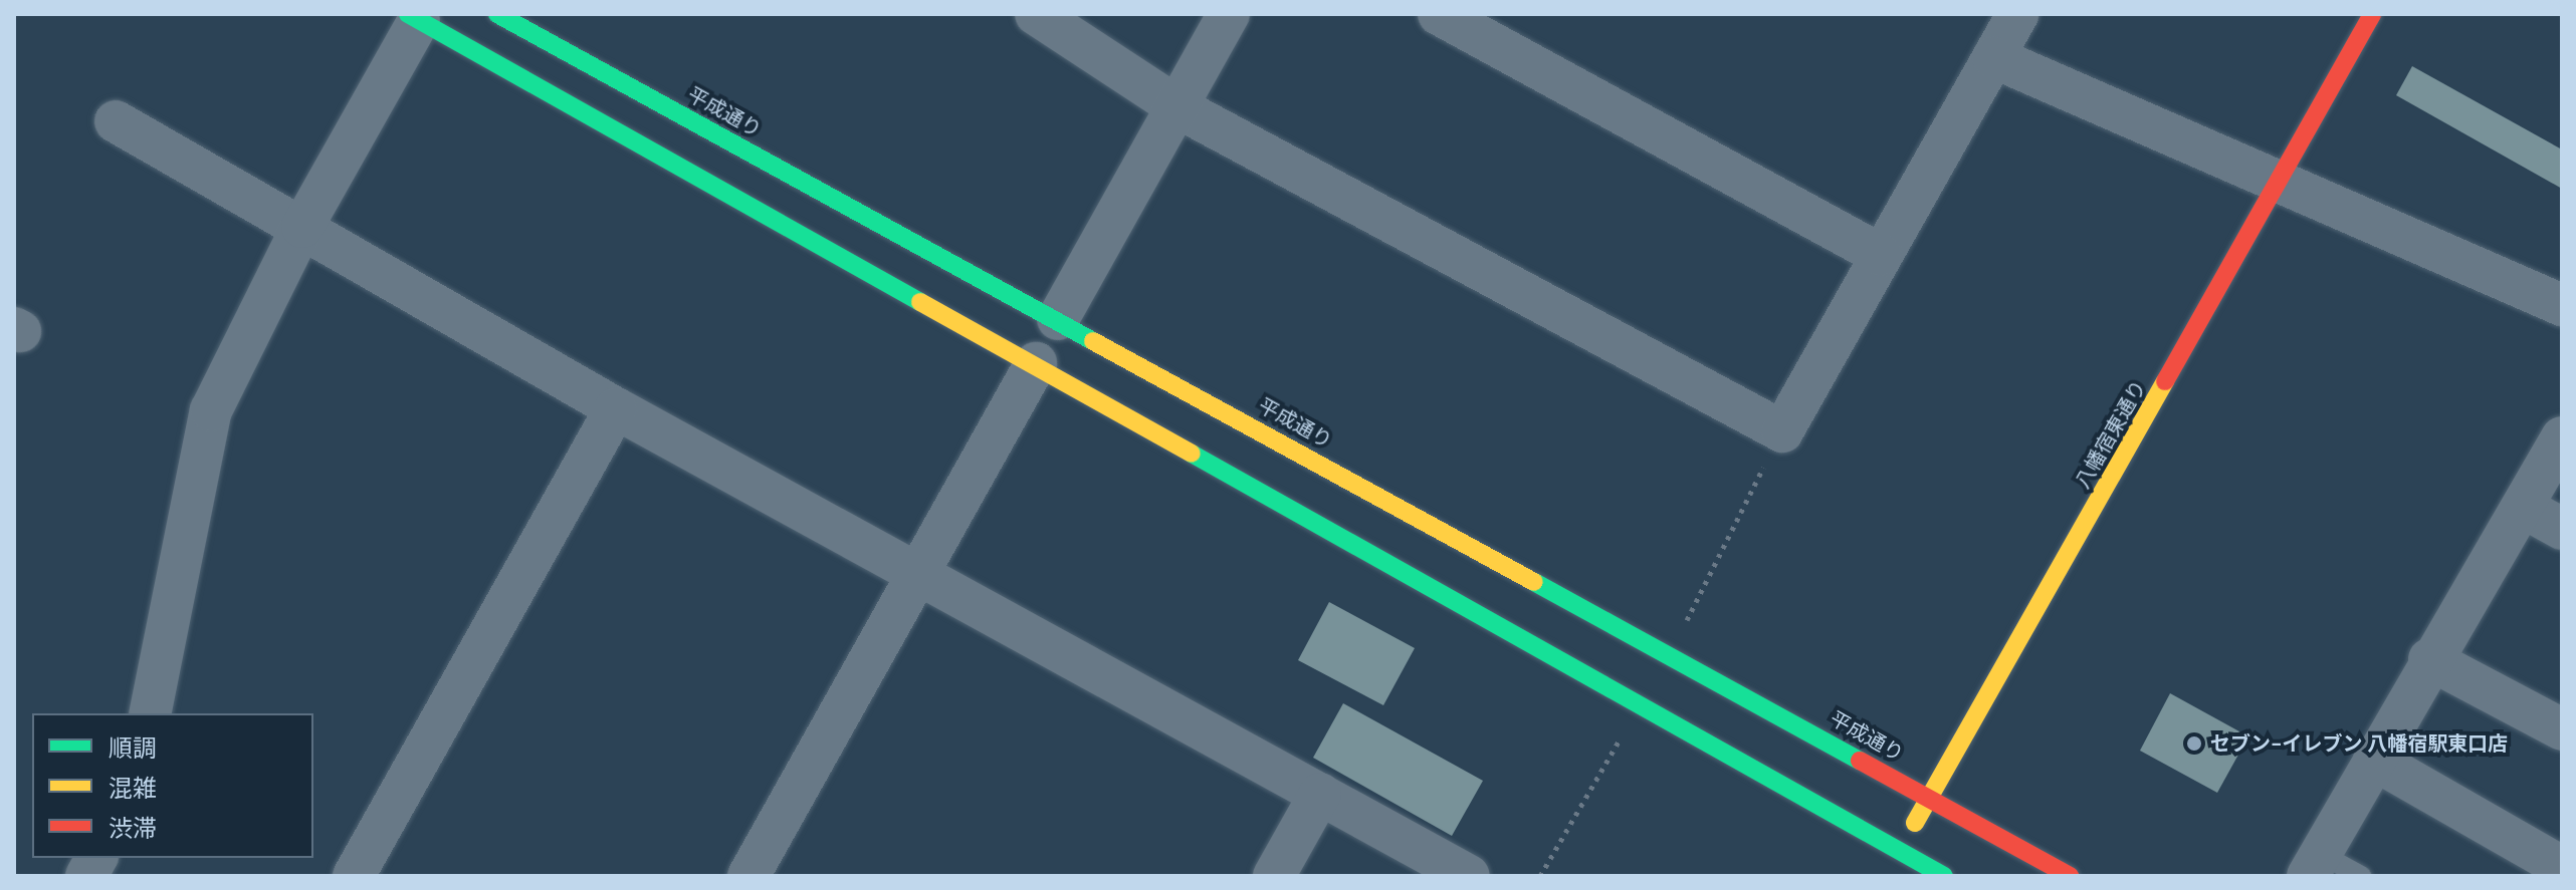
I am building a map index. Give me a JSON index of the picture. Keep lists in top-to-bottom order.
{
  "streets": {
    "street": ["平成通り", "八幡宿東通り"]
  },
  "crossings": [
    ["平成通り", "八幡宿東通り"]
  ],
  "places": ["セブン-イレブン 八幡宿駅東口店"],
  "legend": ["順調", "混雑", "渋滞"]
}
